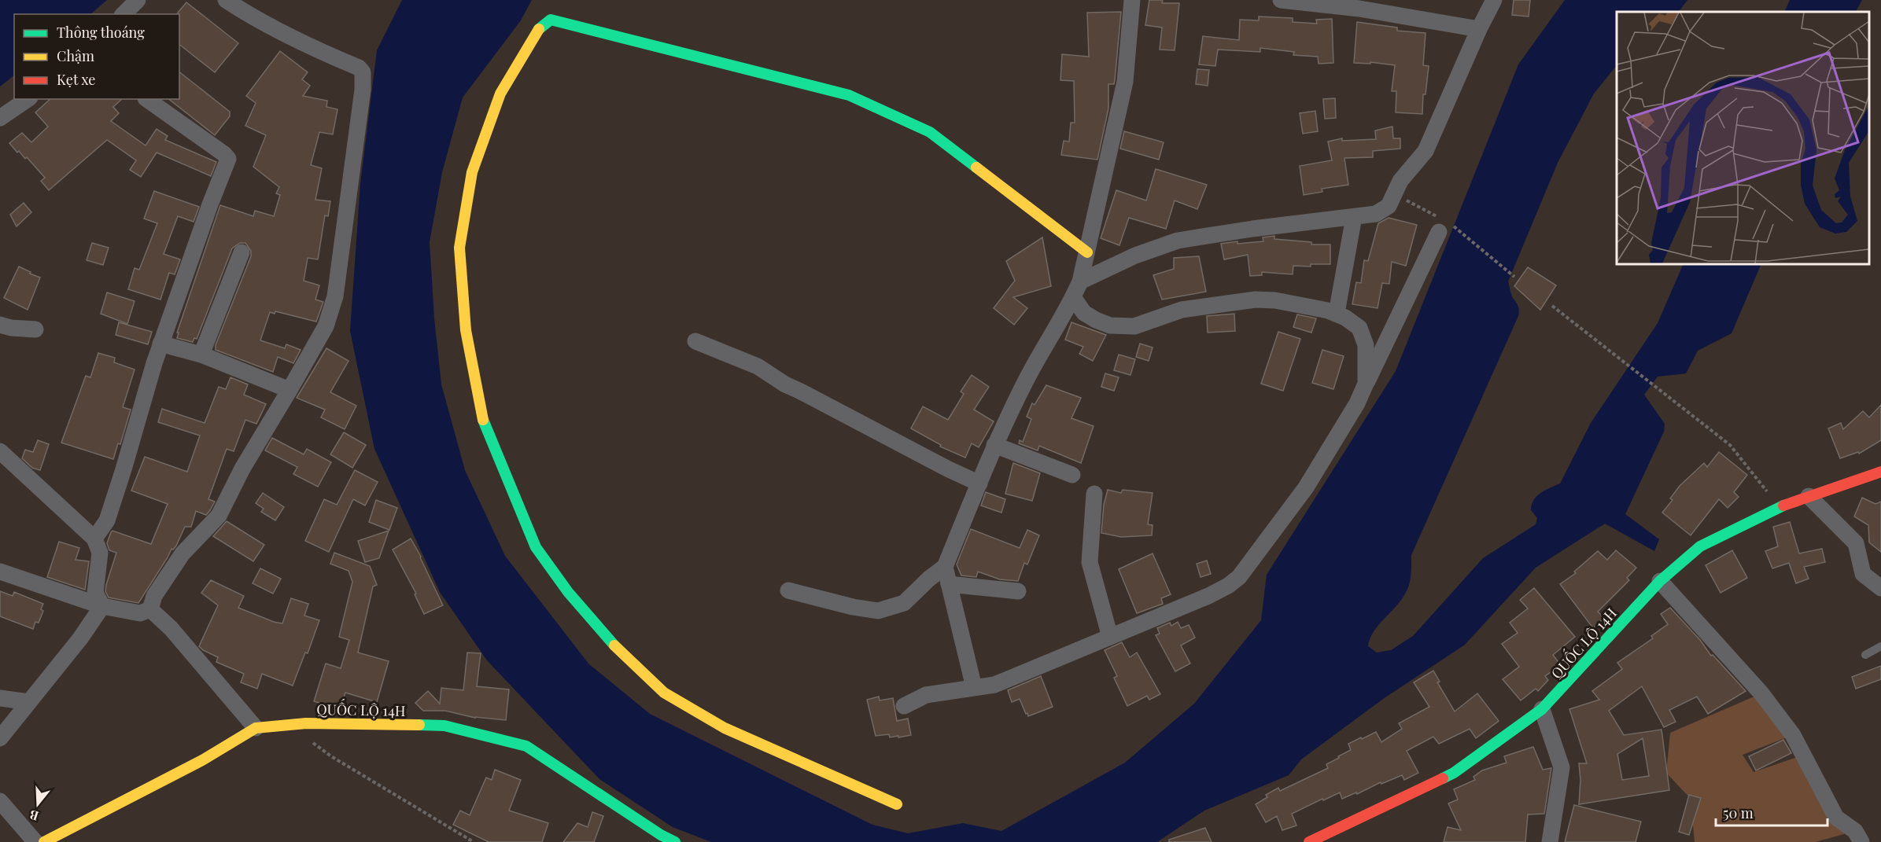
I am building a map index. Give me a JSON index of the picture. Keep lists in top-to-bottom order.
{
  "streets": {
    "street": ["QUỐC LỘ 14H"]
  },
  "legend": ["Thông thoáng", "Chậm", "Kẹt xe"],
  "scale_bar": "50 m",
  "north": "bottom"
}
